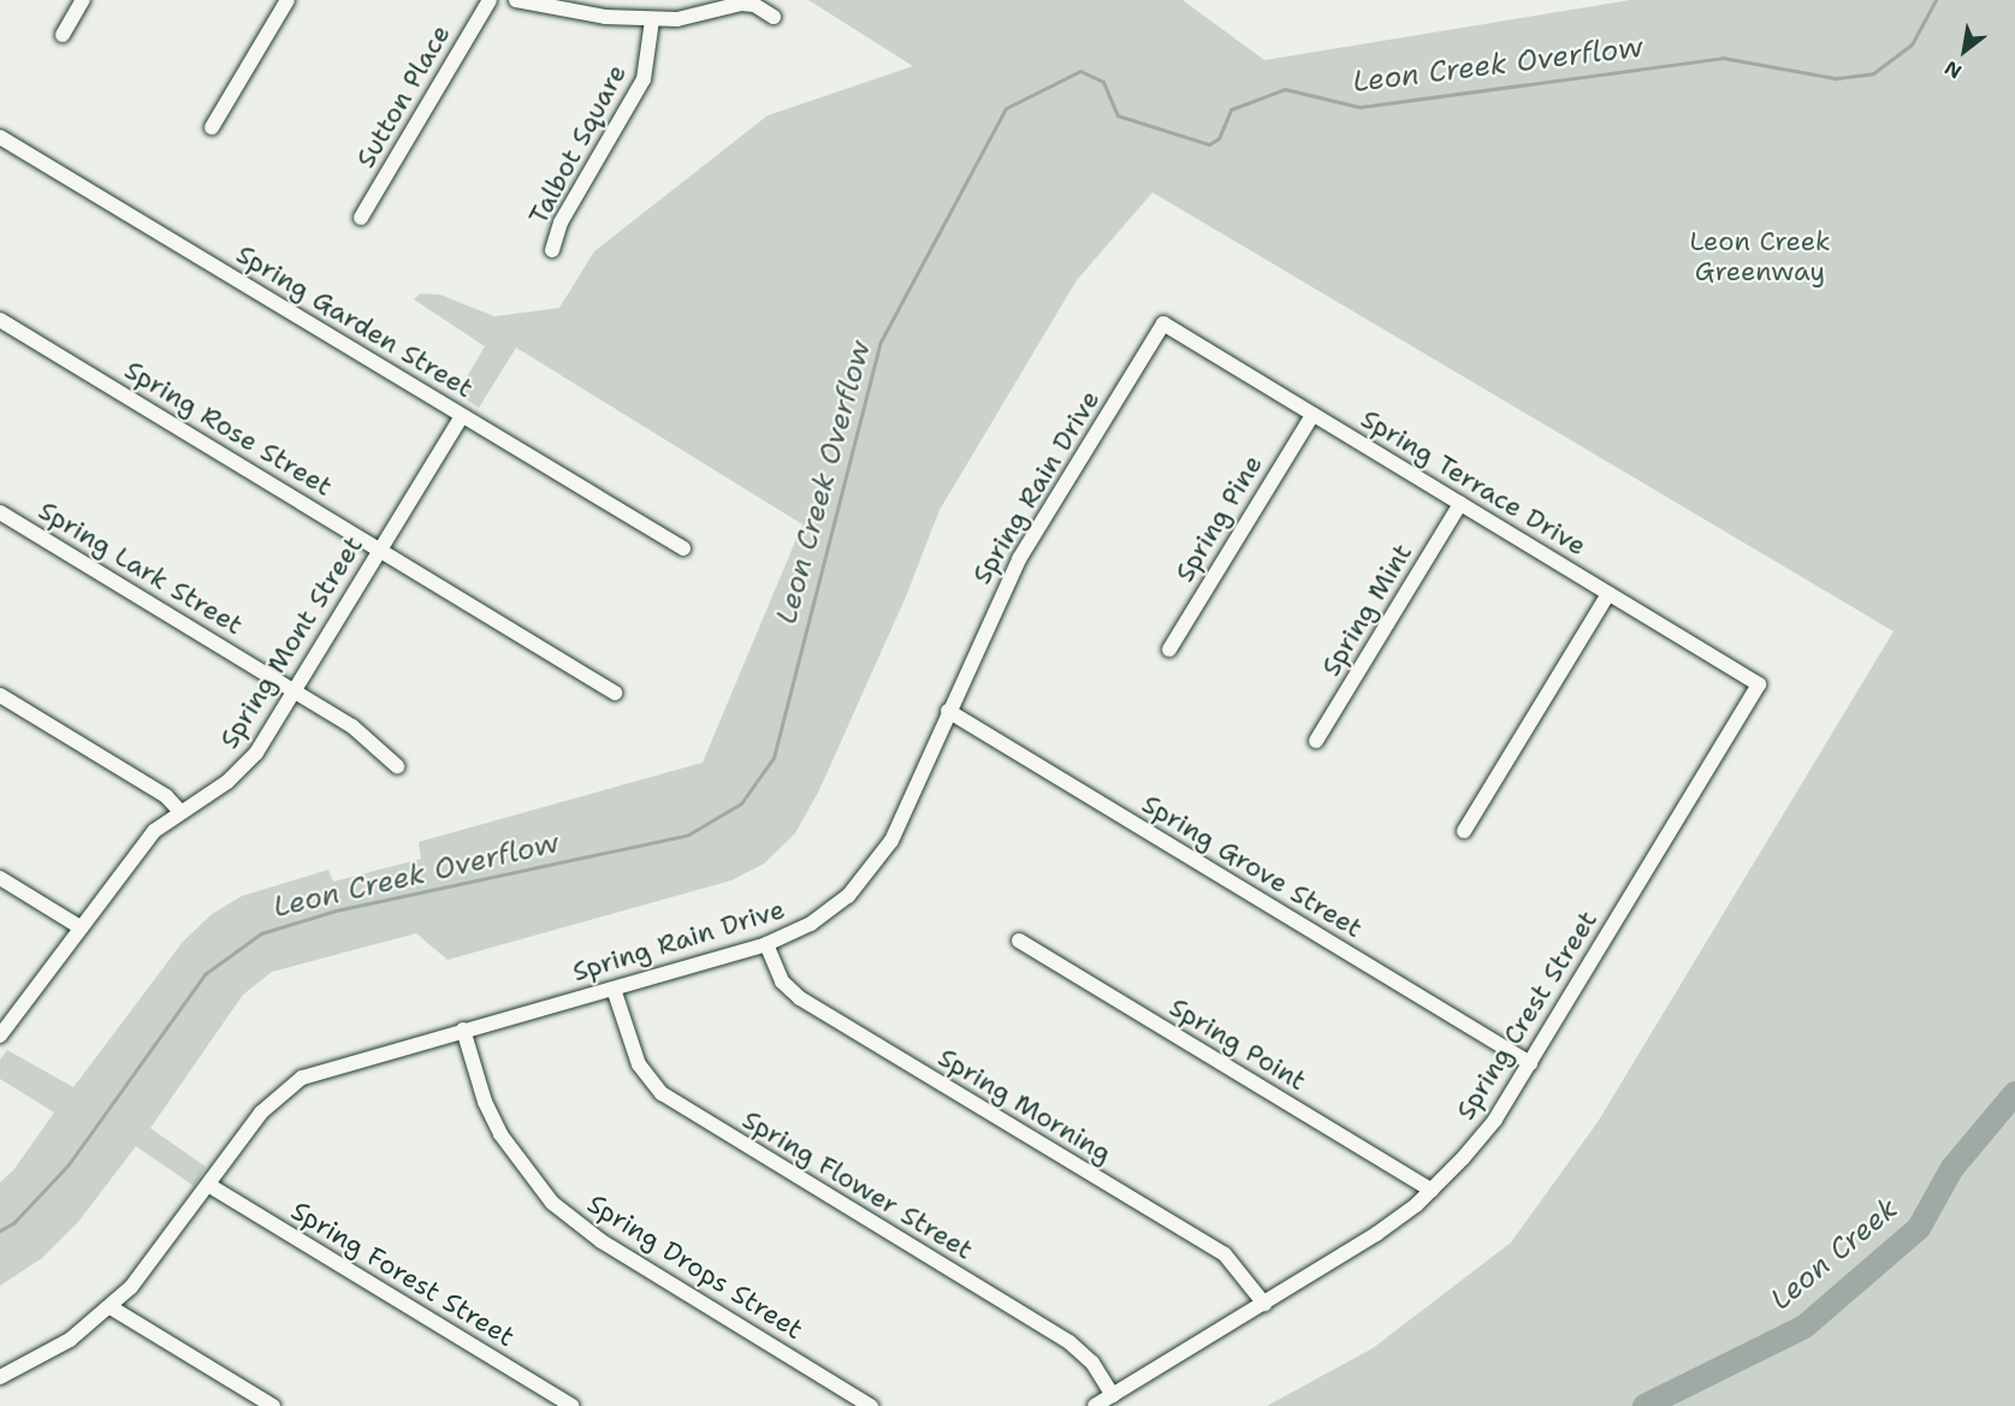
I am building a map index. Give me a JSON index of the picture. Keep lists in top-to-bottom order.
{
  "streets": {
    "street": [
      "Sutton Place",
      "Talbot Square",
      "Spring Garden Street",
      "Spring Rose Street",
      "Spring Terrace Drive",
      "Spring Rain Drive",
      "Spring Pine",
      "Spring Lark Street",
      "Spring Mint",
      "Spring Mont Street",
      "Spring Grove Street",
      "Spring Crest Street",
      "Spring Point",
      "Spring Morning",
      "Spring Flower Street",
      "Spring Drops Street",
      "Spring Forest Street"
    ]
  },
  "crossings": [
    ["Spring Garden Street", "Spring Mont Street"],
    ["Spring Rose Street", "Spring Mont Street"],
    ["Spring Terrace Drive", "Spring Rain Drive"],
    ["Spring Terrace Drive", "Spring Pine"],
    ["Spring Terrace Drive", "Spring Mint"],
    ["Spring Terrace Drive", "Spring Crest Street"],
    ["Spring Rain Drive", "Spring Grove Street"],
    ["Spring Rain Drive", "Spring Morning"],
    ["Spring Rain Drive", "Spring Flower Street"],
    ["Spring Rain Drive", "Spring Drops Street"],
    ["Spring Rain Drive", "Spring Forest Street"],
    ["Spring Lark Street", "Spring Mont Street"],
    ["Spring Grove Street", "Spring Crest Street"],
    ["Spring Crest Street", "Spring Point"],
    ["Spring Crest Street", "Spring Morning"],
    ["Spring Crest Street", "Spring Flower Street"]
  ],
  "water": ["Leon Creek Overflow", "Leon Creek"],
  "parks": ["Leon Creek Greenway"],
  "north": "bottom left"
}
